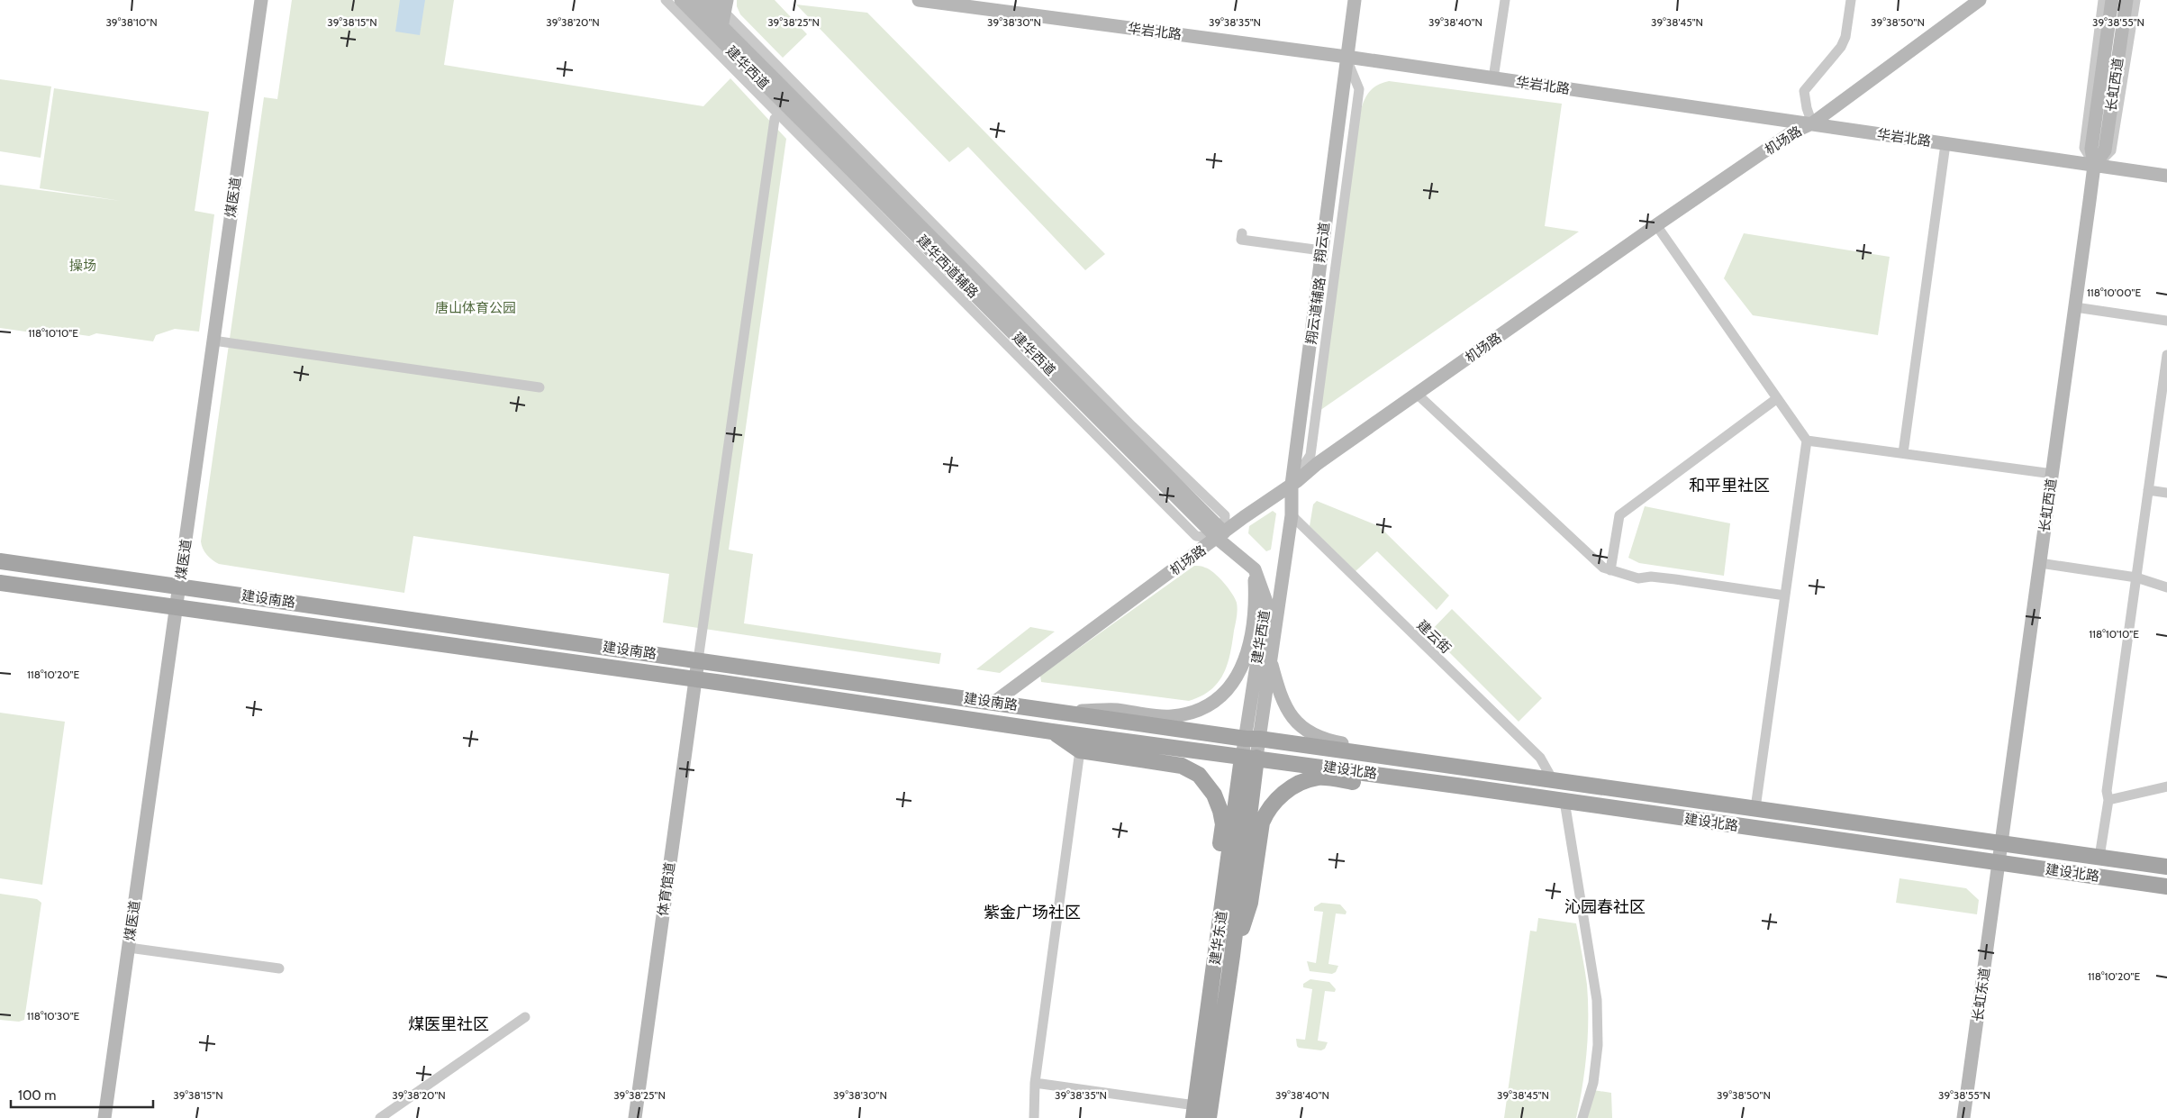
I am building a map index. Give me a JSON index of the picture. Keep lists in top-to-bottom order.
{
  "streets": {
    "main road": ["建设南路", "建设北路", "建华东道"],
    "street": [
      "华岩北路",
      "建华西道",
      "长虹西道",
      "机场路",
      "煤医道",
      "翔云道",
      "建华西道辅路",
      "翔云道辅路",
      "建云街",
      "体育馆道",
      "长虹东道"
    ]
  },
  "crossings": [
    ["华岩北路", "长虹西道"],
    ["华岩北路", "机场路"],
    ["华岩北路", "翔云道"],
    ["华岩北路", "翔云道辅路"],
    ["建华西道", "机场路"],
    ["建华西道", "翔云道"],
    ["建华西道", "建华西道辅路"],
    ["建华西道", "建设南路"],
    ["建华西道", "建云街"],
    ["建华西道", "建设北路"],
    ["建华西道", "建华东道"],
    ["长虹西道", "建设北路"],
    ["长虹西道", "长虹东道"],
    ["机场路", "翔云道"],
    ["机场路", "建华西道辅路"],
    ["机场路", "翔云道辅路"],
    ["机场路", "建设南路"],
    ["煤医道", "建设南路"],
    ["翔云道", "翔云道辅路"],
    ["翔云道", "建云街"],
    ["建设南路", "建设北路"],
    ["建设南路", "体育馆道"],
    ["建设南路", "建华东道"],
    ["建云街", "建设北路"],
    ["建设北路", "建华东道"],
    ["建设北路", "长虹东道"]
  ],
  "districts": [
    "和平里社区",
    "沁园春社区",
    "紫金广场社区",
    "煤医里社区"
  ],
  "parks": ["操场", "唐山体育公园"],
  "scale_bar": "100 m",
  "coordinates": [
    "39°38'10\"N",
    "39°38'15\"N",
    "39°38'20\"N",
    "39°38'25\"N",
    "39°38'30\"N",
    "39°38'35\"N",
    "39°38'40\"N",
    "39°38'45\"N",
    "39°38'50\"N",
    "39°38'55\"N",
    "118°10'00\"E",
    "118°10'10\"E",
    "118°10'20\"E",
    "118°10'30\"E"
  ]
}
